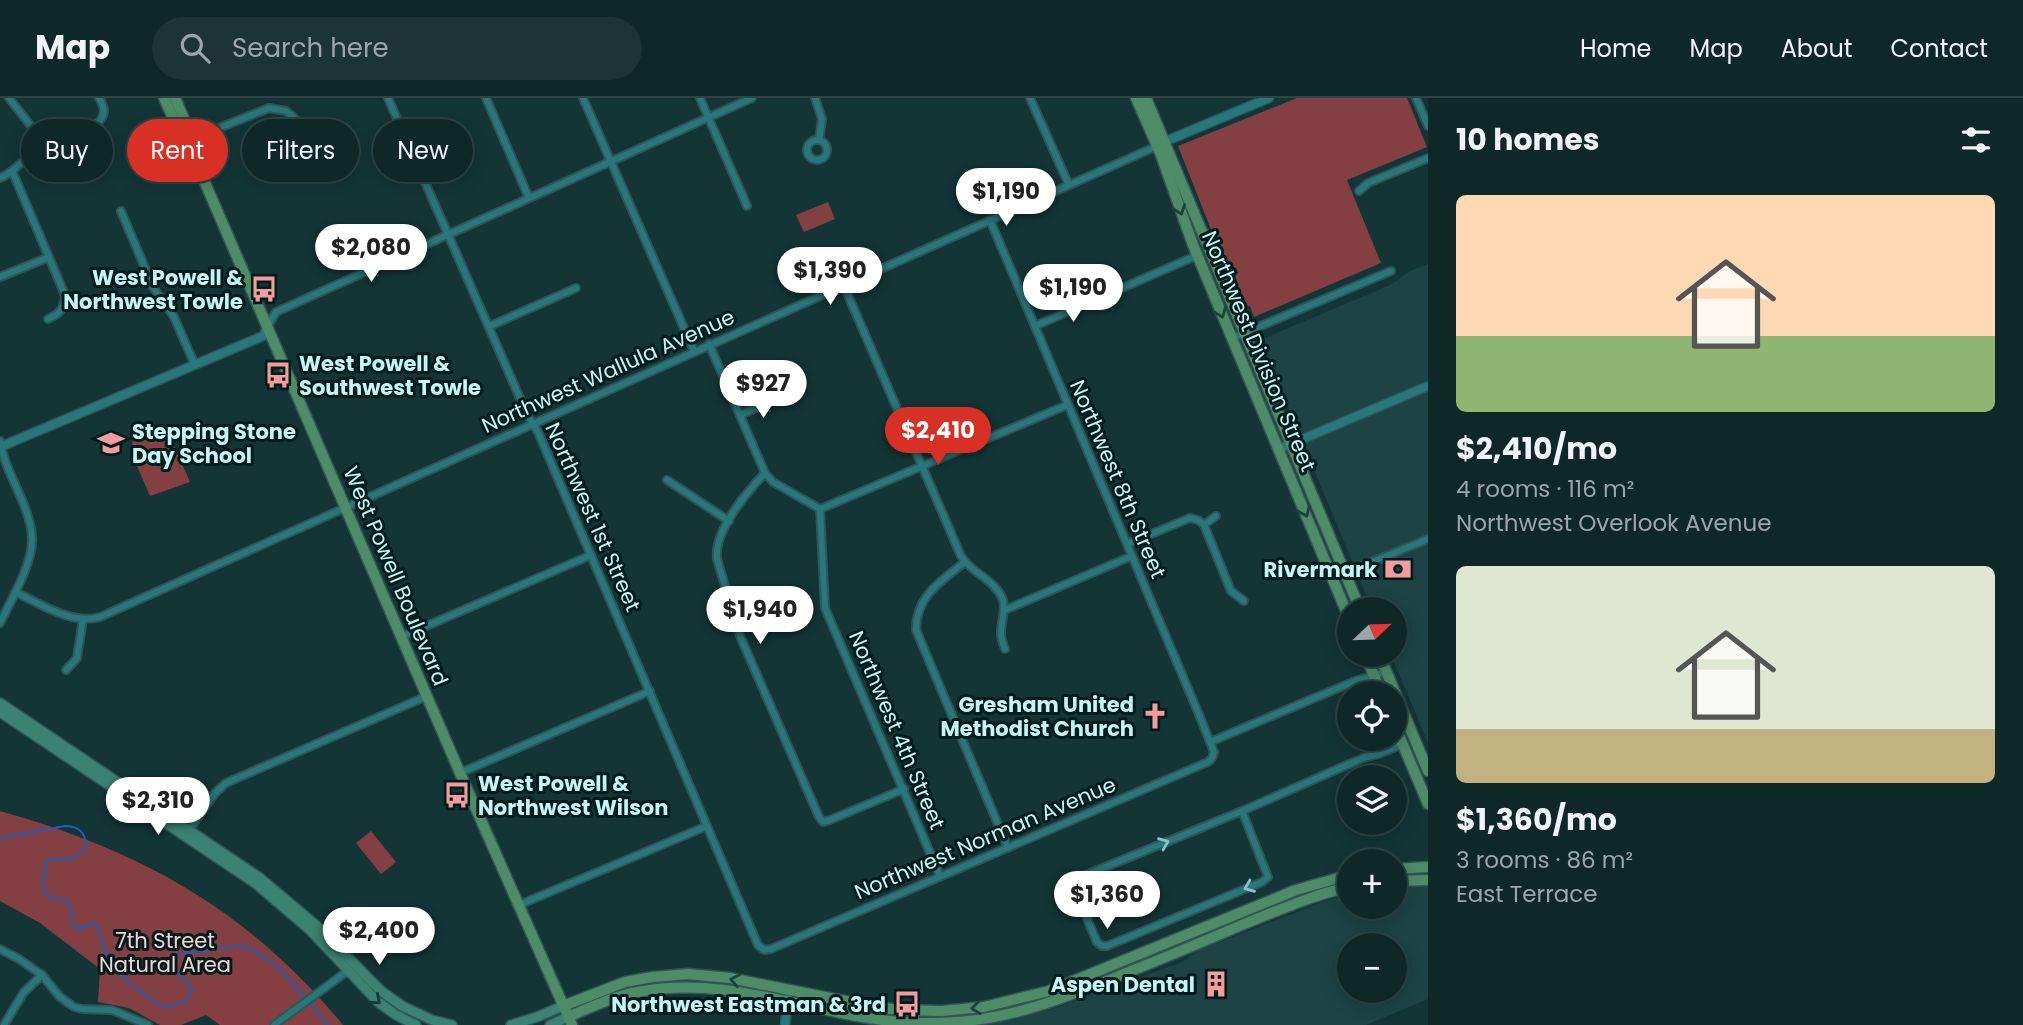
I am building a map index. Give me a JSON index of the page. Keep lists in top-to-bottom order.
{
  "streets": {
    "main road": ["Northwest Division Street", "West Powell Boulevard"],
    "street": [
      "Northwest Wallula Avenue",
      "Northwest 8th Street",
      "Northwest 1st Street",
      "Northwest 4th Street",
      "Northwest Norman Avenue"
    ]
  },
  "crossings": [
    ["Northwest Division Street", "Northwest Wallula Avenue"],
    ["Northwest Wallula Avenue", "Northwest 8th Street"],
    ["Northwest Wallula Avenue", "Northwest 1st Street"],
    ["Northwest Wallula Avenue", "West Powell Boulevard"],
    ["Northwest 8th Street", "Northwest Norman Avenue"],
    ["Northwest 1st Street", "Northwest Norman Avenue"],
    ["Northwest 4th Street", "Northwest Norman Avenue"]
  ],
  "parks": ["7th Street Natural Area"],
  "places": {
    "bus stop": [
      "West Powell & Northwest Towle",
      "West Powell & Southwest Towle",
      "West Powell & Northwest Wilson",
      "Northwest Eastman & 3rd"
    ],
    "school or university": ["Stepping Stone Day School"],
    "bank": ["Rivermark"],
    "church": ["Gresham United Methodist Church"],
    "building": ["Aspen Dental"]
  },
  "north": "top right",
  "page": {
    "header": "Map",
    "search": "Search here",
    "nav": [
      "Home",
      "Map",
      "About",
      "Contact"
    ],
    "heading": "10 homes",
    "chip": [
      "Buy",
      "Rent",
      "Filters",
      "New"
    ],
    "price": [
      "$1,190",
      "$2,080",
      "$1,390",
      "$1,190",
      "$927",
      "$2,410",
      "$1,940",
      "$2,310",
      "$1,360",
      "$2,400"
    ],
    "list": [
      {
        "name": "$2,410/mo",
        "note": "4 rooms · 116 m² · Northwest Overlook Avenue"
      },
      {
        "name": "$1,360/mo",
        "note": "3 rooms · 86 m² · East Terrace"
      }
    ],
    "map_buttons": ["+", "−"]
  }
}
